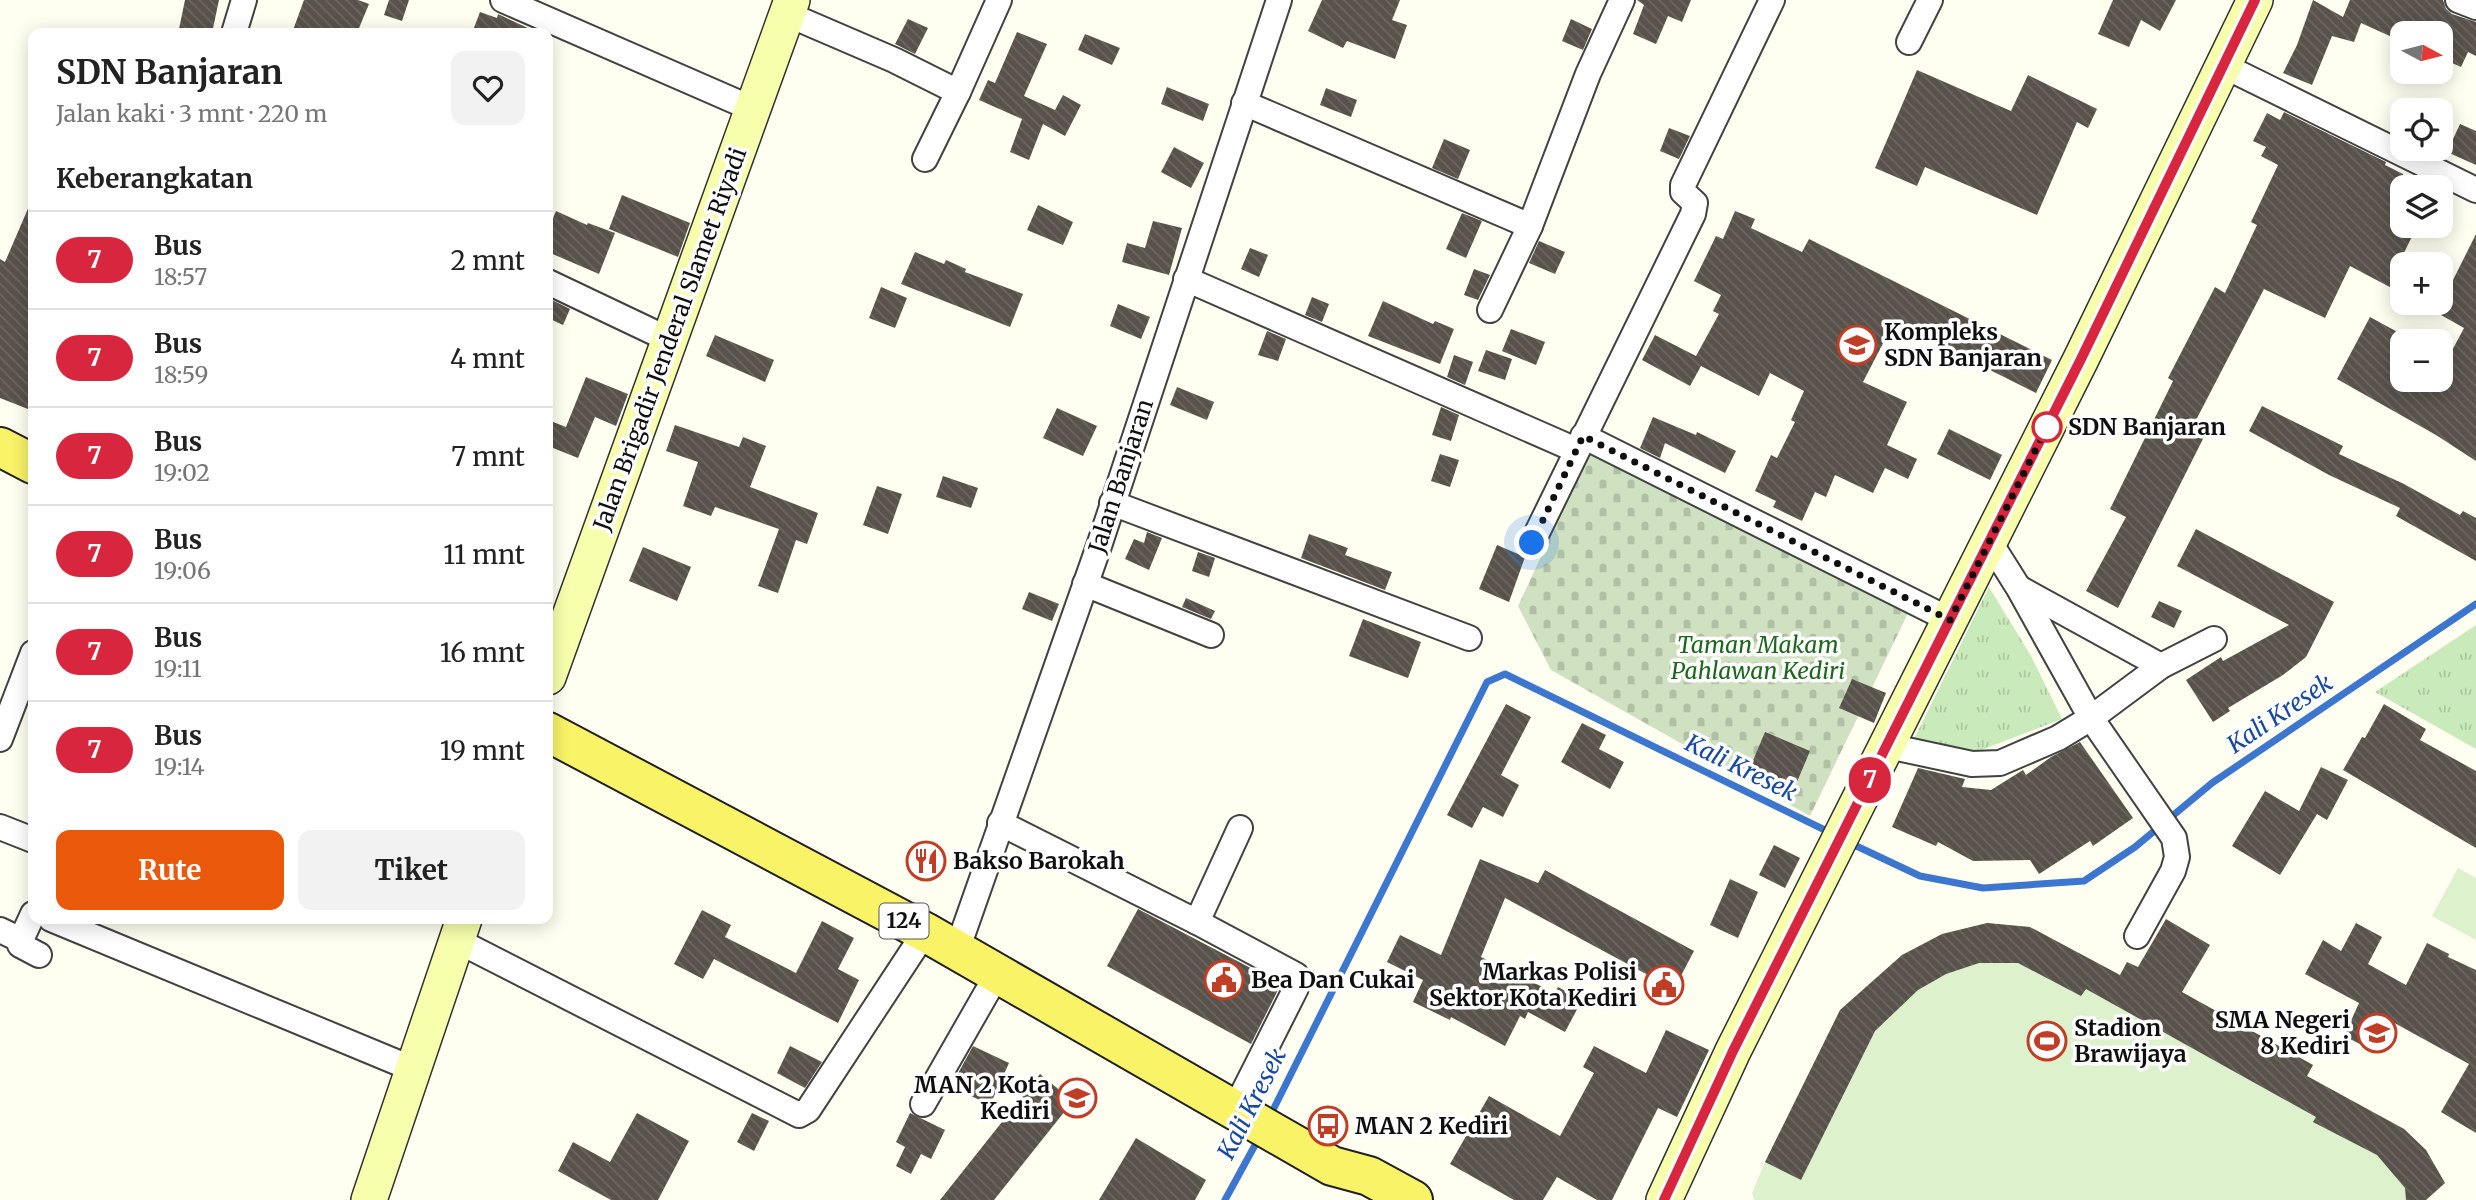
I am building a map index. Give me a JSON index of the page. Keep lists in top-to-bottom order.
{
  "streets": {
    "main road": ["Jalan Brigadir Jenderal Slamet Riyadi", "124"],
    "street": ["Jalan Banjaran"]
  },
  "crossings": [
    ["Jalan Banjaran", "124"]
  ],
  "water": ["Kali Kresek"],
  "parks": ["Taman Makam Pahlawan Kediri"],
  "places": {
    "school or university": ["Kompleks SDN Banjaran", "SMA Negeri 8 Kediri", "MAN 2 Kota Kediri"],
    "other": ["SDN Banjaran"],
    "restaurant": ["Bakso Barokah"],
    "public building": ["Bea Dan Cukai", "Markas Polisi Sektor Kota Kediri"],
    "sports": ["Stadion Brawijaya"],
    "bus stop": ["MAN 2 Kediri"]
  },
  "lines": ["bus line 7"],
  "north": "right",
  "page": {
    "on_map": "7",
    "map_buttons": ["+", "−"],
    "heading": [
      ["SDN Banjaran", "Jalan kaki · 3 mnt · 220 m"],
      "Keberangkatan"
    ],
    "list": [
      {
        "mark": "7",
        "name": "Bus",
        "note": "18:57",
        "value": "2 mnt"
      },
      {
        "mark": "7",
        "name": "Bus",
        "note": "18:59",
        "value": "4 mnt"
      },
      {
        "mark": "7",
        "name": "Bus",
        "note": "19:02",
        "value": "7 mnt"
      },
      {
        "mark": "7",
        "name": "Bus",
        "note": "19:06",
        "value": "11 mnt"
      },
      {
        "mark": "7",
        "name": "Bus",
        "note": "19:11",
        "value": "16 mnt"
      },
      {
        "mark": "7",
        "name": "Bus",
        "note": "19:14",
        "value": "19 mnt"
      }
    ],
    "buttons": ["Rute", "Tiket"]
  }
}
